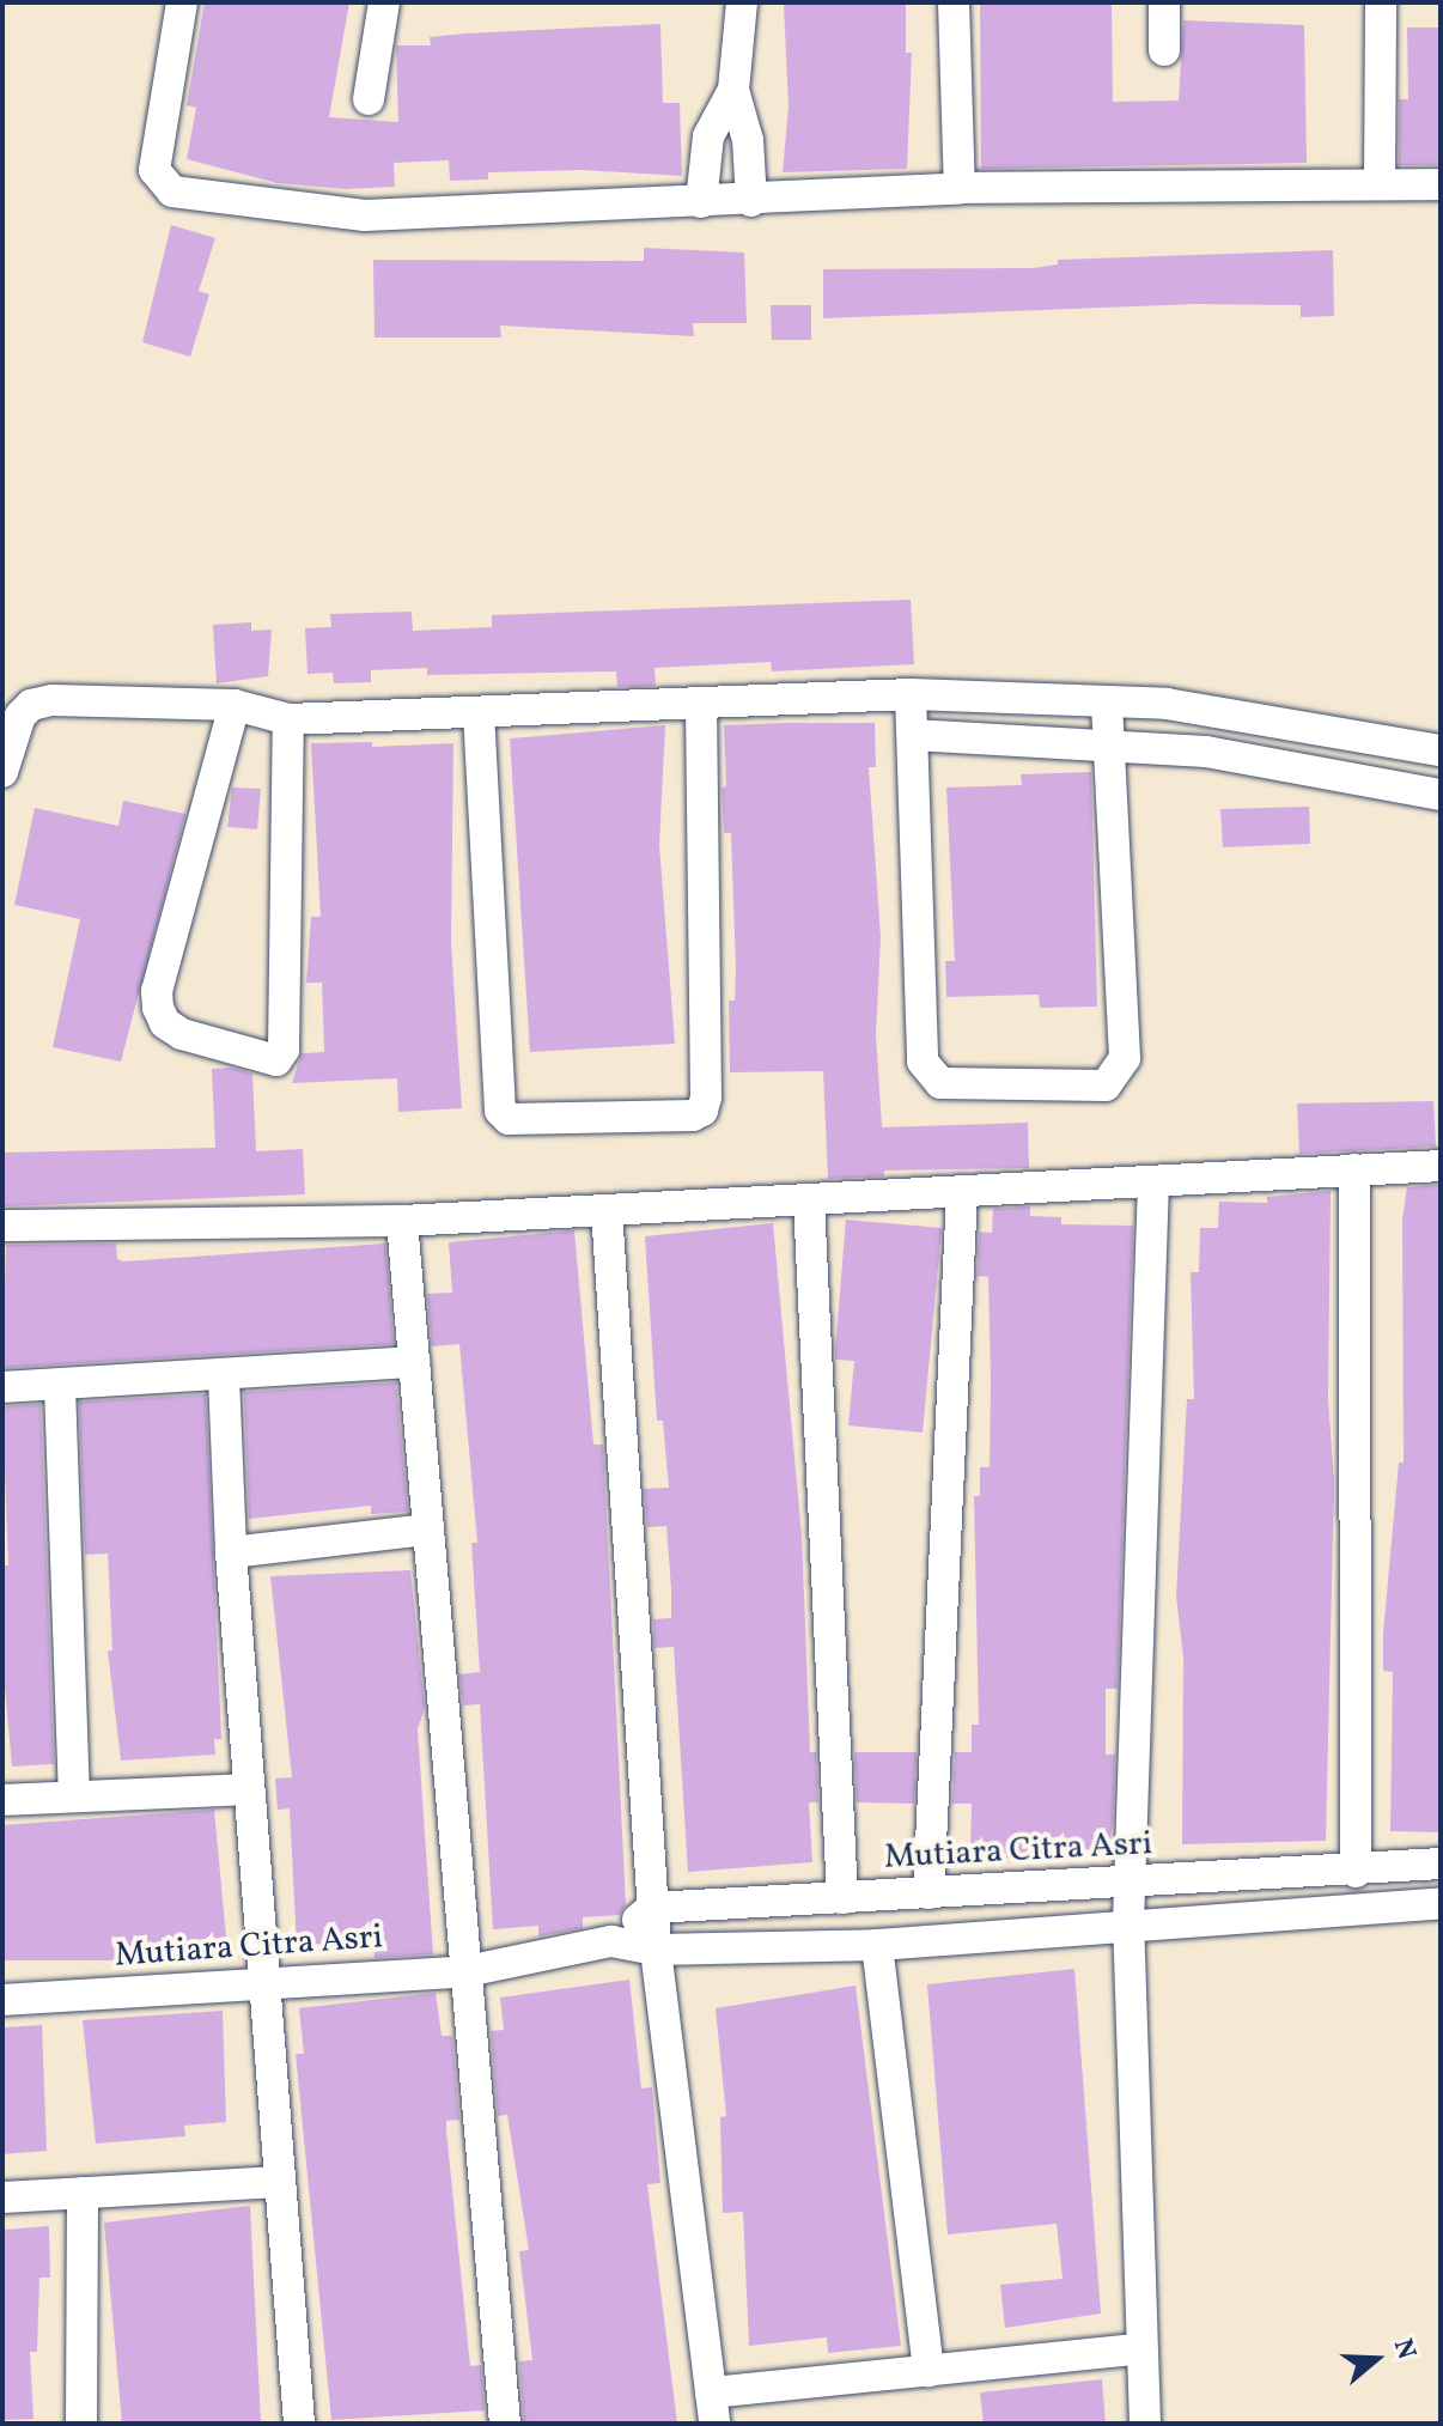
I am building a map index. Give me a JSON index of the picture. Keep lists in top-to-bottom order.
{
  "streets": {
    "street": ["Mutiara Citra Asri"]
  },
  "north": "right"
}
